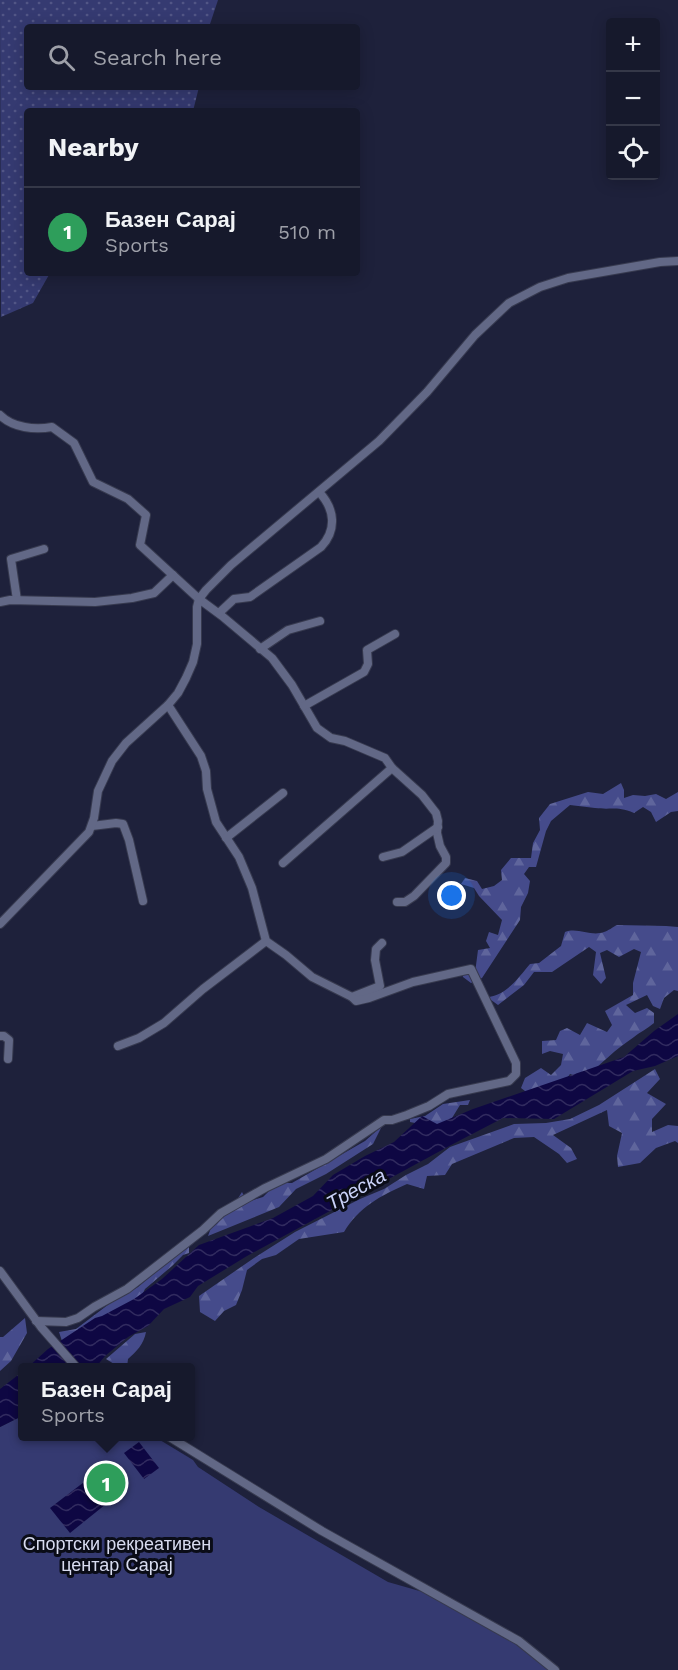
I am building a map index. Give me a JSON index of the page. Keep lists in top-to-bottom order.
{
  "water": ["Треска"],
  "parks": ["Спортски рекреативен центар Сарај"],
  "page": {
    "map_buttons": ["+", "−"],
    "search": "Search here",
    "heading": "Nearby",
    "list": [
      {
        "mark": "1",
        "name": "Базен Сарај",
        "note": "Sports",
        "value": "510 m"
      }
    ],
    "popup": ["Базен Сарај", "Sports"],
    "pins": "1"
  }
}
